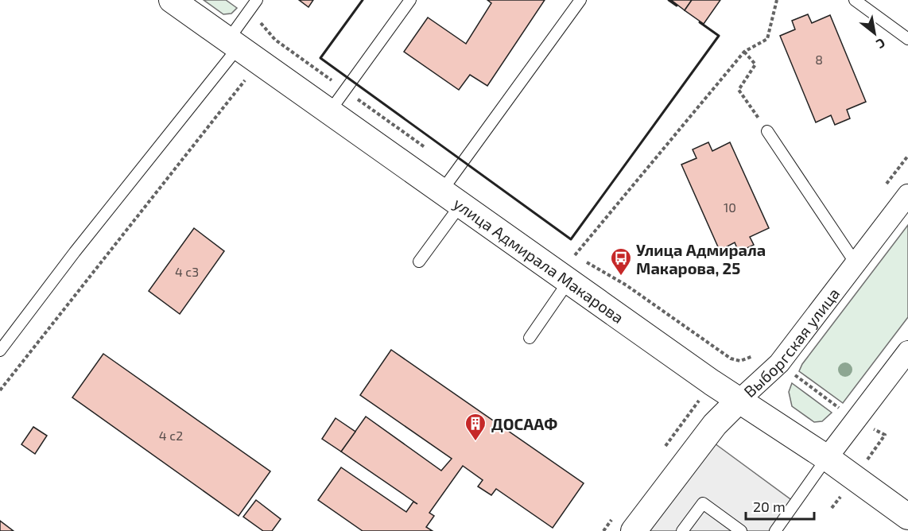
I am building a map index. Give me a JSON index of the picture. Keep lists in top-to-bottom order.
{
  "streets": {
    "street": ["улица Адмирала Макарова", "Выборгская улица"]
  },
  "crossings": [
    ["улица Адмирала Макарова", "Выборгская улица"]
  ],
  "places": {
    "bus stop": ["Улица Адмирала Макарова, 25"],
    "building": ["ДОСААФ"]
  },
  "house_numbers": [
    "8",
    "10",
    "4 с3",
    "4 с2"
  ],
  "scale_bar": "20 m",
  "north": "bottom right"
}
